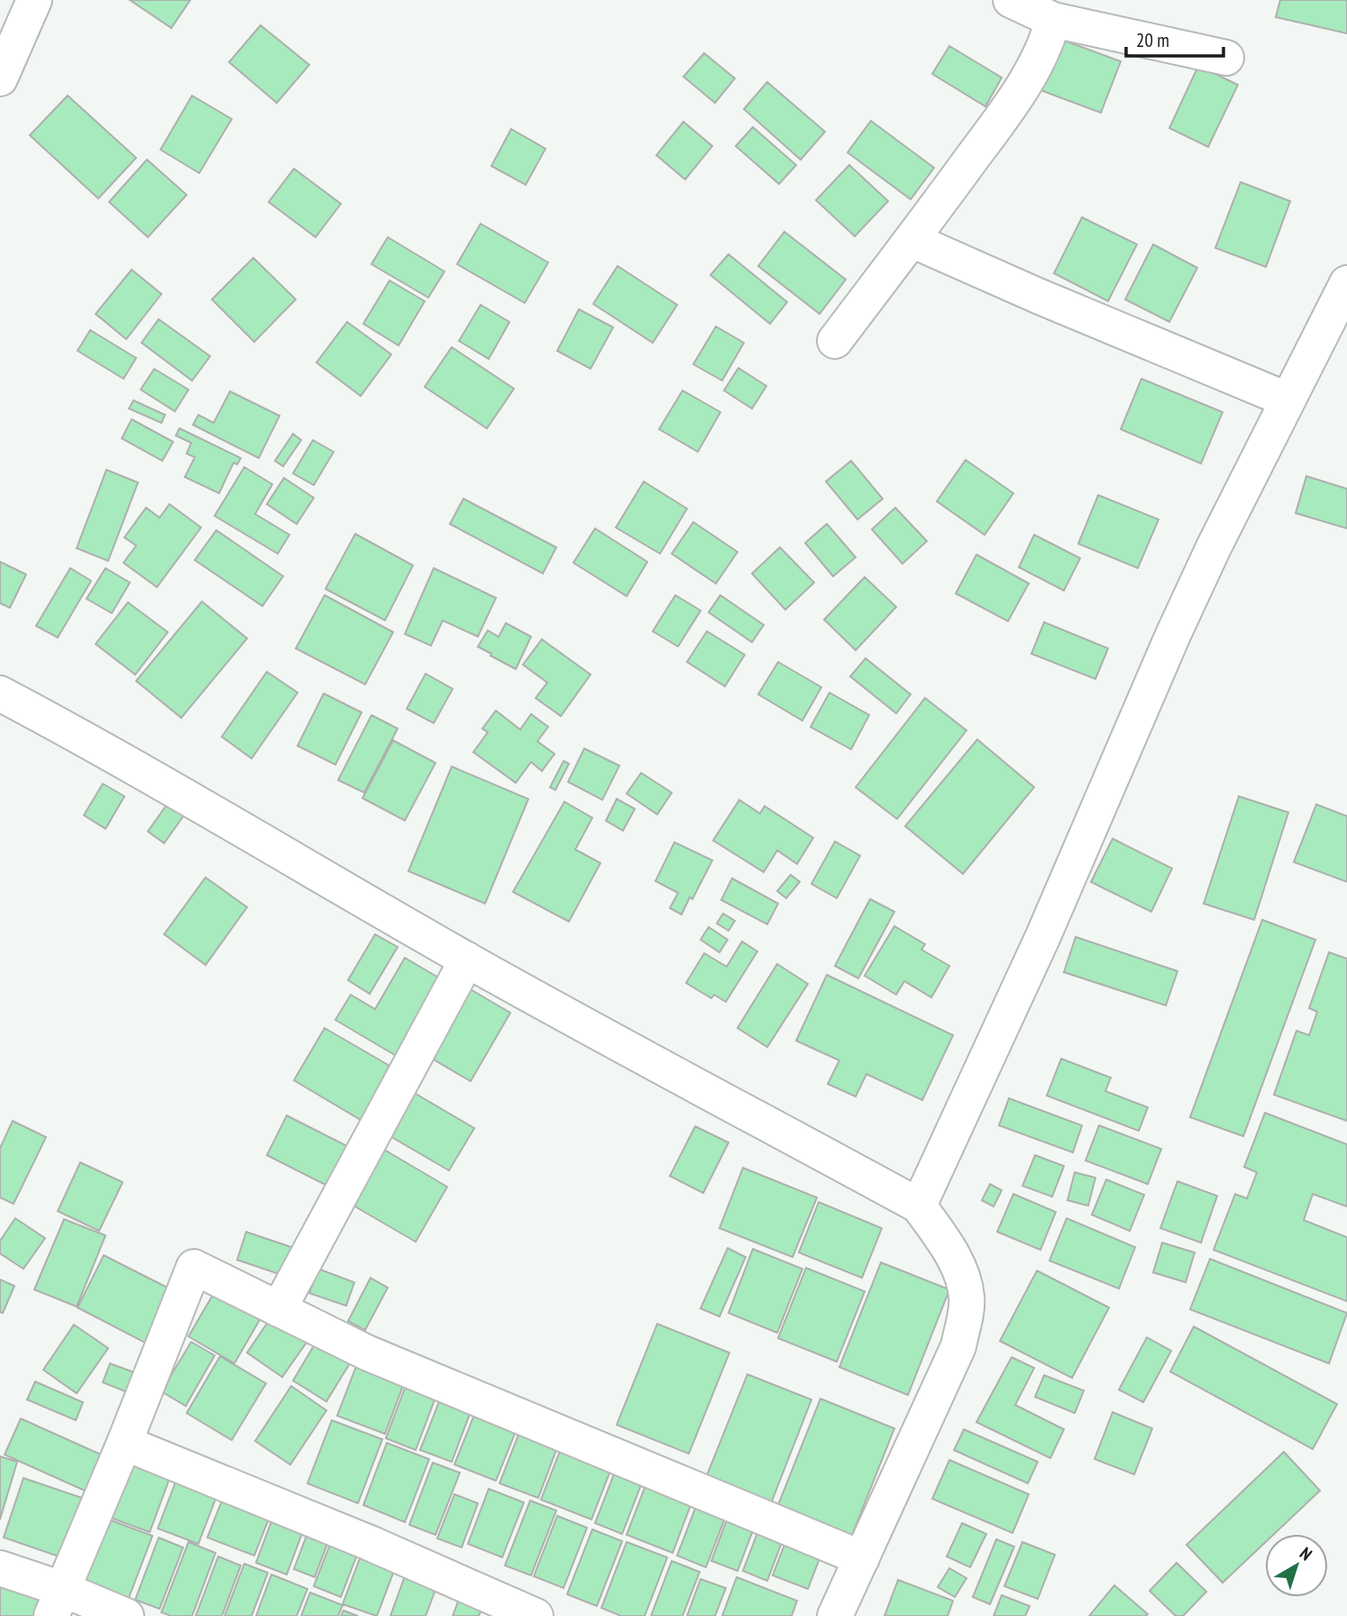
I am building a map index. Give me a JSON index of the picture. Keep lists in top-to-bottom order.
{
  "scale_bar": "20 m",
  "north": "top right"
}
